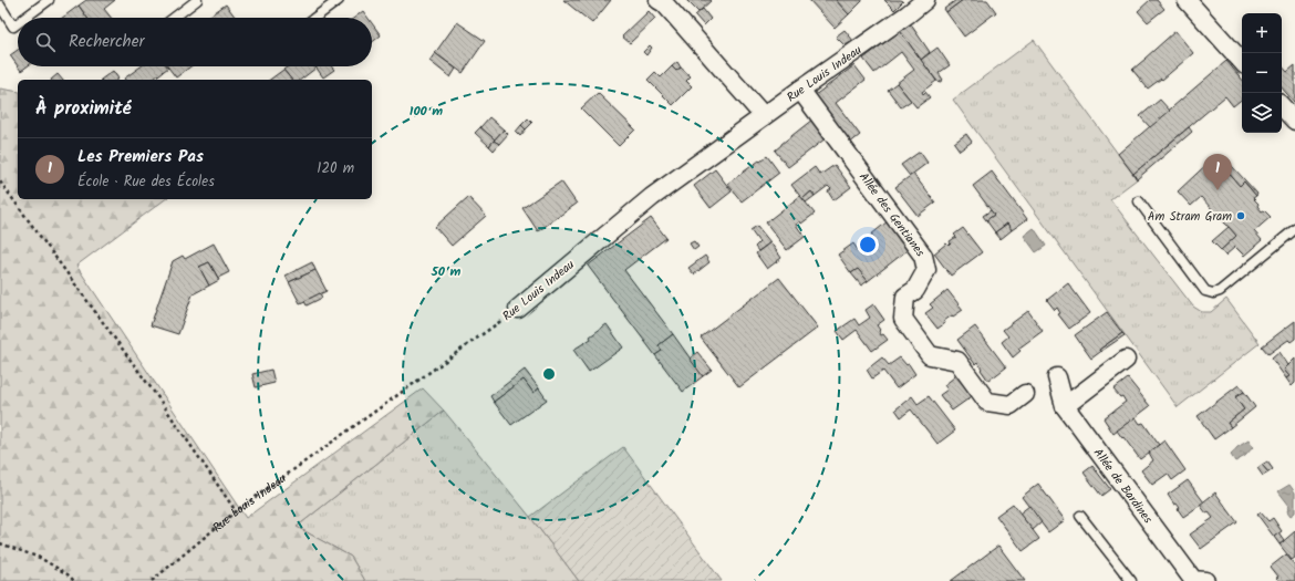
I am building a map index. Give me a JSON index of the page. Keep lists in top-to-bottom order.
{
  "streets": {
    "street": ["Rue Louis Indeau", "Allée des Gentianes", "Allée de Bardines"]
  },
  "crossings": [
    ["Rue Louis Indeau", "Allée des Gentianes"]
  ],
  "places": ["Am Stram Gram"],
  "page": {
    "map_buttons": ["+", "−"],
    "search": "Rechercher",
    "heading": "À proximité",
    "list": [
      {
        "mark": "1",
        "name": "Les Premiers Pas",
        "note": "École · Rue des Écoles",
        "value": "120 m"
      }
    ],
    "pins": "1"
  },
  "rings": ["100 m", "50 m"]
}
